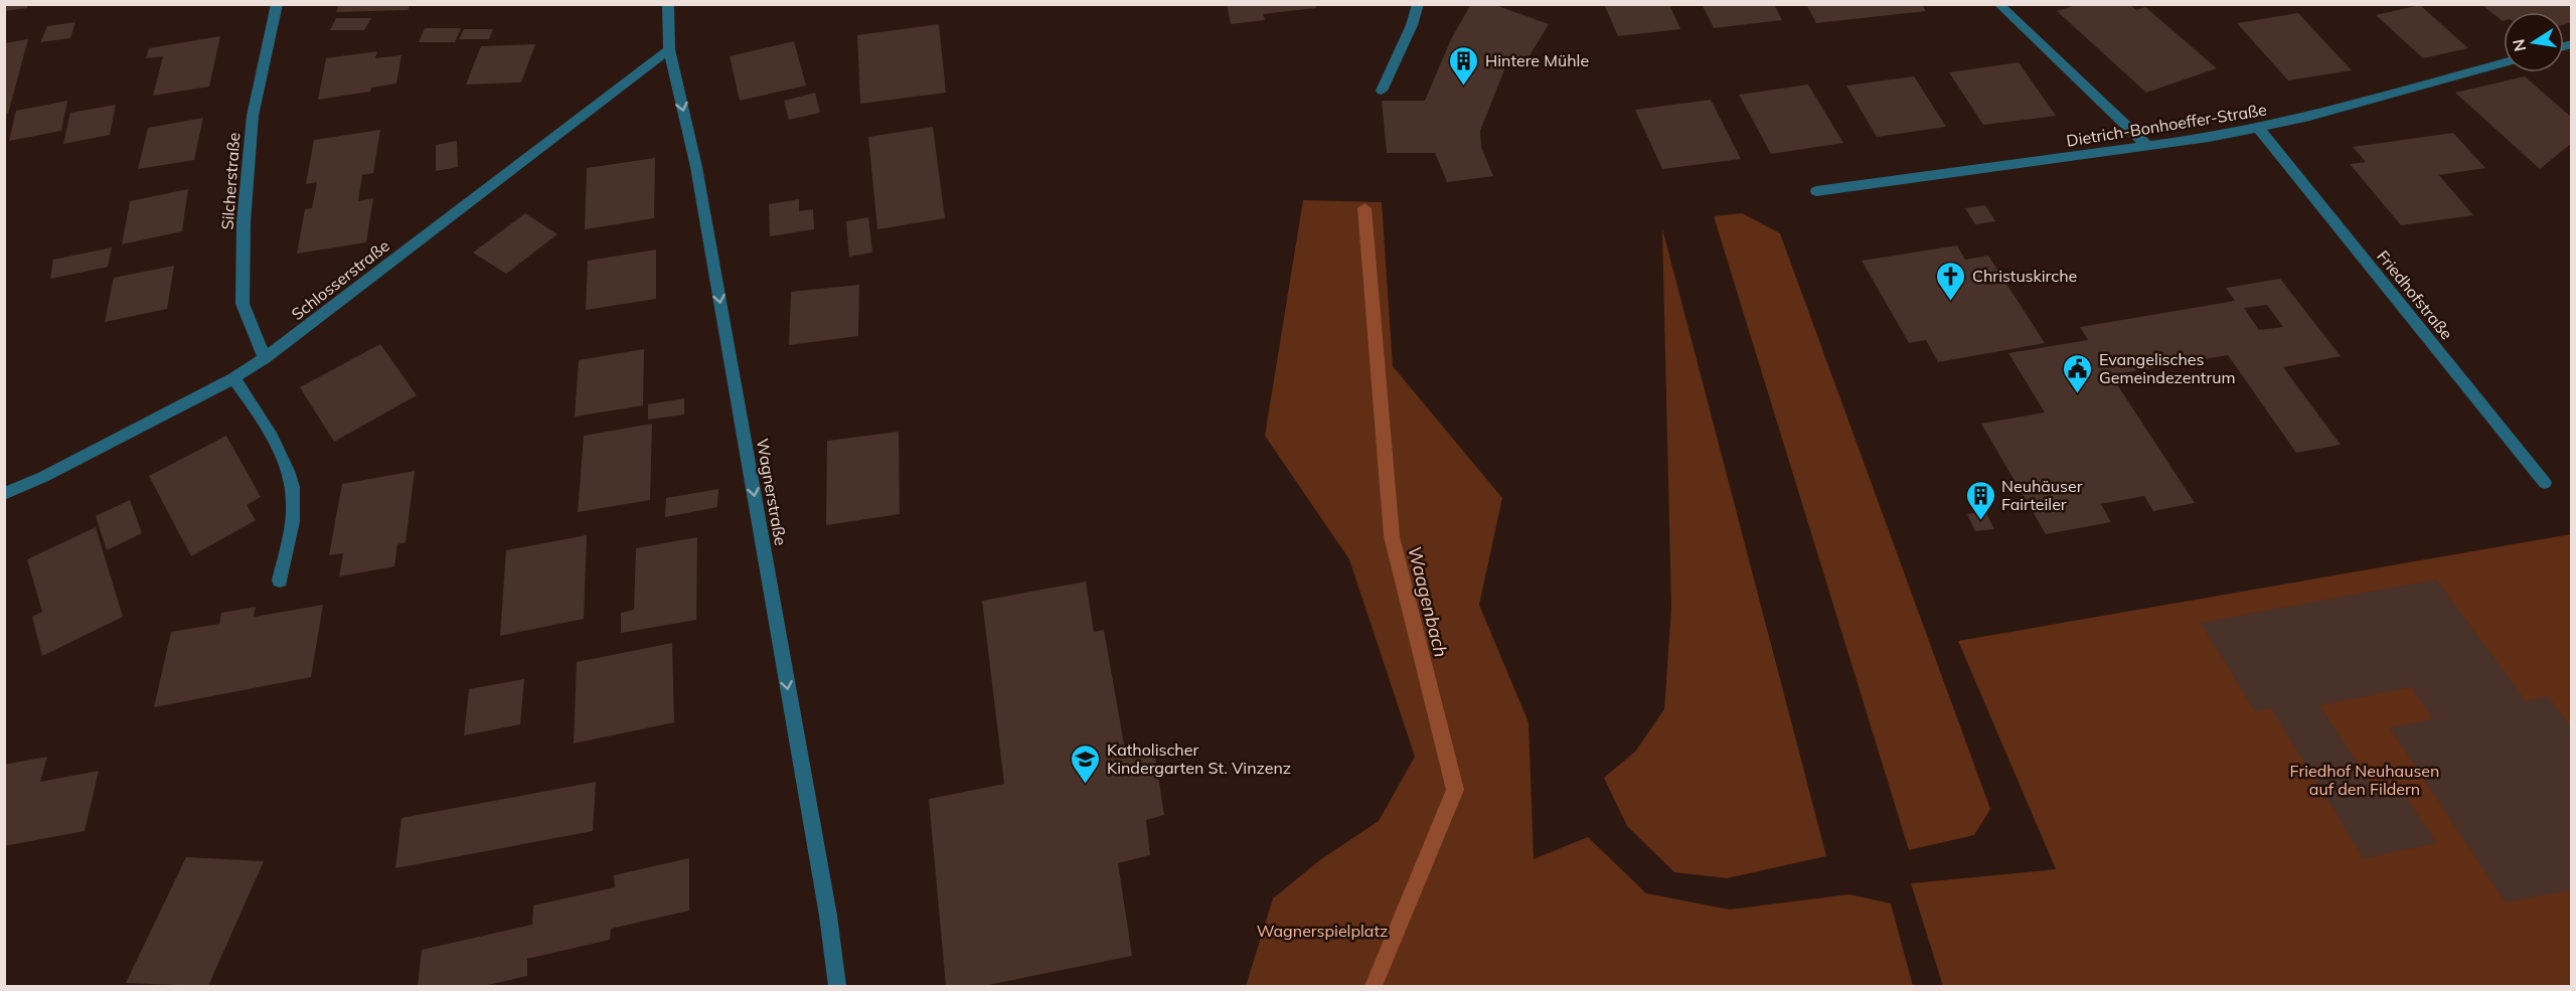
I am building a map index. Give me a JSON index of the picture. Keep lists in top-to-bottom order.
{
  "streets": {
    "street": [
      "Dietrich-Bonhoeffer-Straße",
      "Silcherstraße",
      "Schlosserstraße",
      "Friedhofstraße",
      "Wagnerstraße"
    ]
  },
  "crossings": [
    ["Dietrich-Bonhoeffer-Straße", "Friedhofstraße"],
    ["Silcherstraße", "Schlosserstraße"],
    ["Schlosserstraße", "Wagnerstraße"]
  ],
  "one_way": ["Wagnerstraße"],
  "water": ["Waagenbach"],
  "parks": ["Friedhof Neuhausen auf den Fildern", "Wagnerspielplatz"],
  "places": {
    "building": ["Hintere Mühle", "Neuhäuser Fairteiler"],
    "church": ["Christuskirche"],
    "public building": ["Evangelisches Gemeindezentrum"],
    "school or university": ["Katholischer Kindergarten St. Vinzenz"]
  },
  "north": "left"
}
